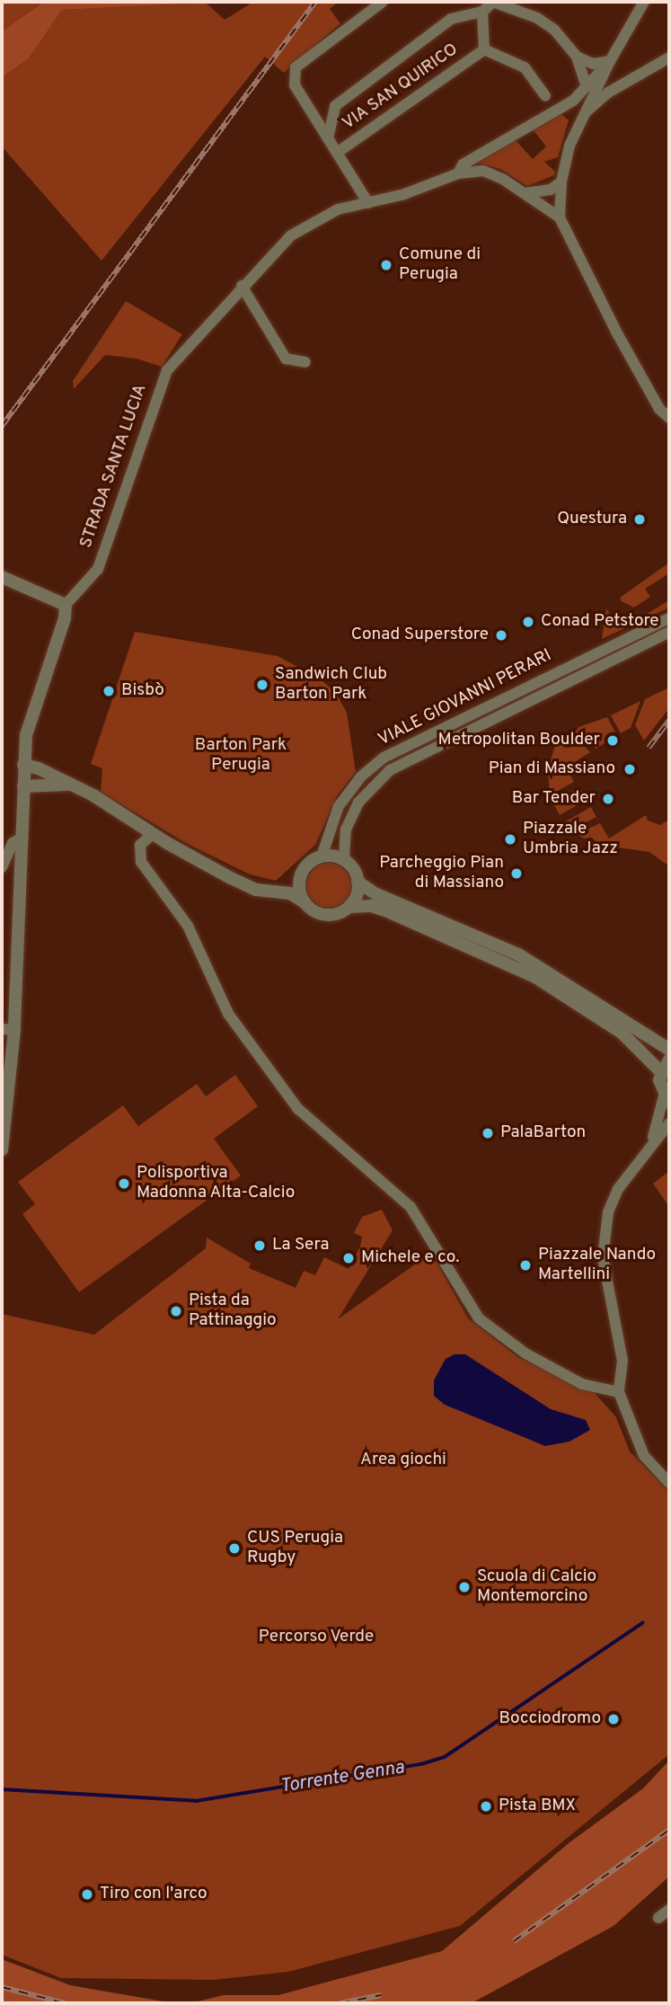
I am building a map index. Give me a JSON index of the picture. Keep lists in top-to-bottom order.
{
  "streets": {
    "street": ["VIA SAN QUIRICO", "STRADA SANTA LUCIA", "VIALE GIOVANNI PERARI"]
  },
  "water": ["Torrente Genna"],
  "parks": ["Barton Park Perugia", "Area giochi", "Percorso Verde"],
  "places": [
    "Comune di Perugia",
    "Questura",
    "Conad Petstore",
    "Conad Superstore",
    "Sandwich Club Barton Park",
    "Bisbò",
    "Metropolitan Boulder",
    "Pian di Massiano",
    "Bar Tender",
    "Piazzale Umbria Jazz",
    "Parcheggio Pian di Massiano",
    "PalaBarton",
    "Polisportiva Madonna Alta-Calcio",
    "La Sera",
    "Michele e co.",
    "Piazzale Nando Martellini",
    "Pista da Pattinaggio",
    "CUS Perugia Rugby",
    "Scuola di Calcio Montemorcino",
    "Bocciodromo",
    "Pista BMX",
    "Tiro con l'arco"
  ]
}
